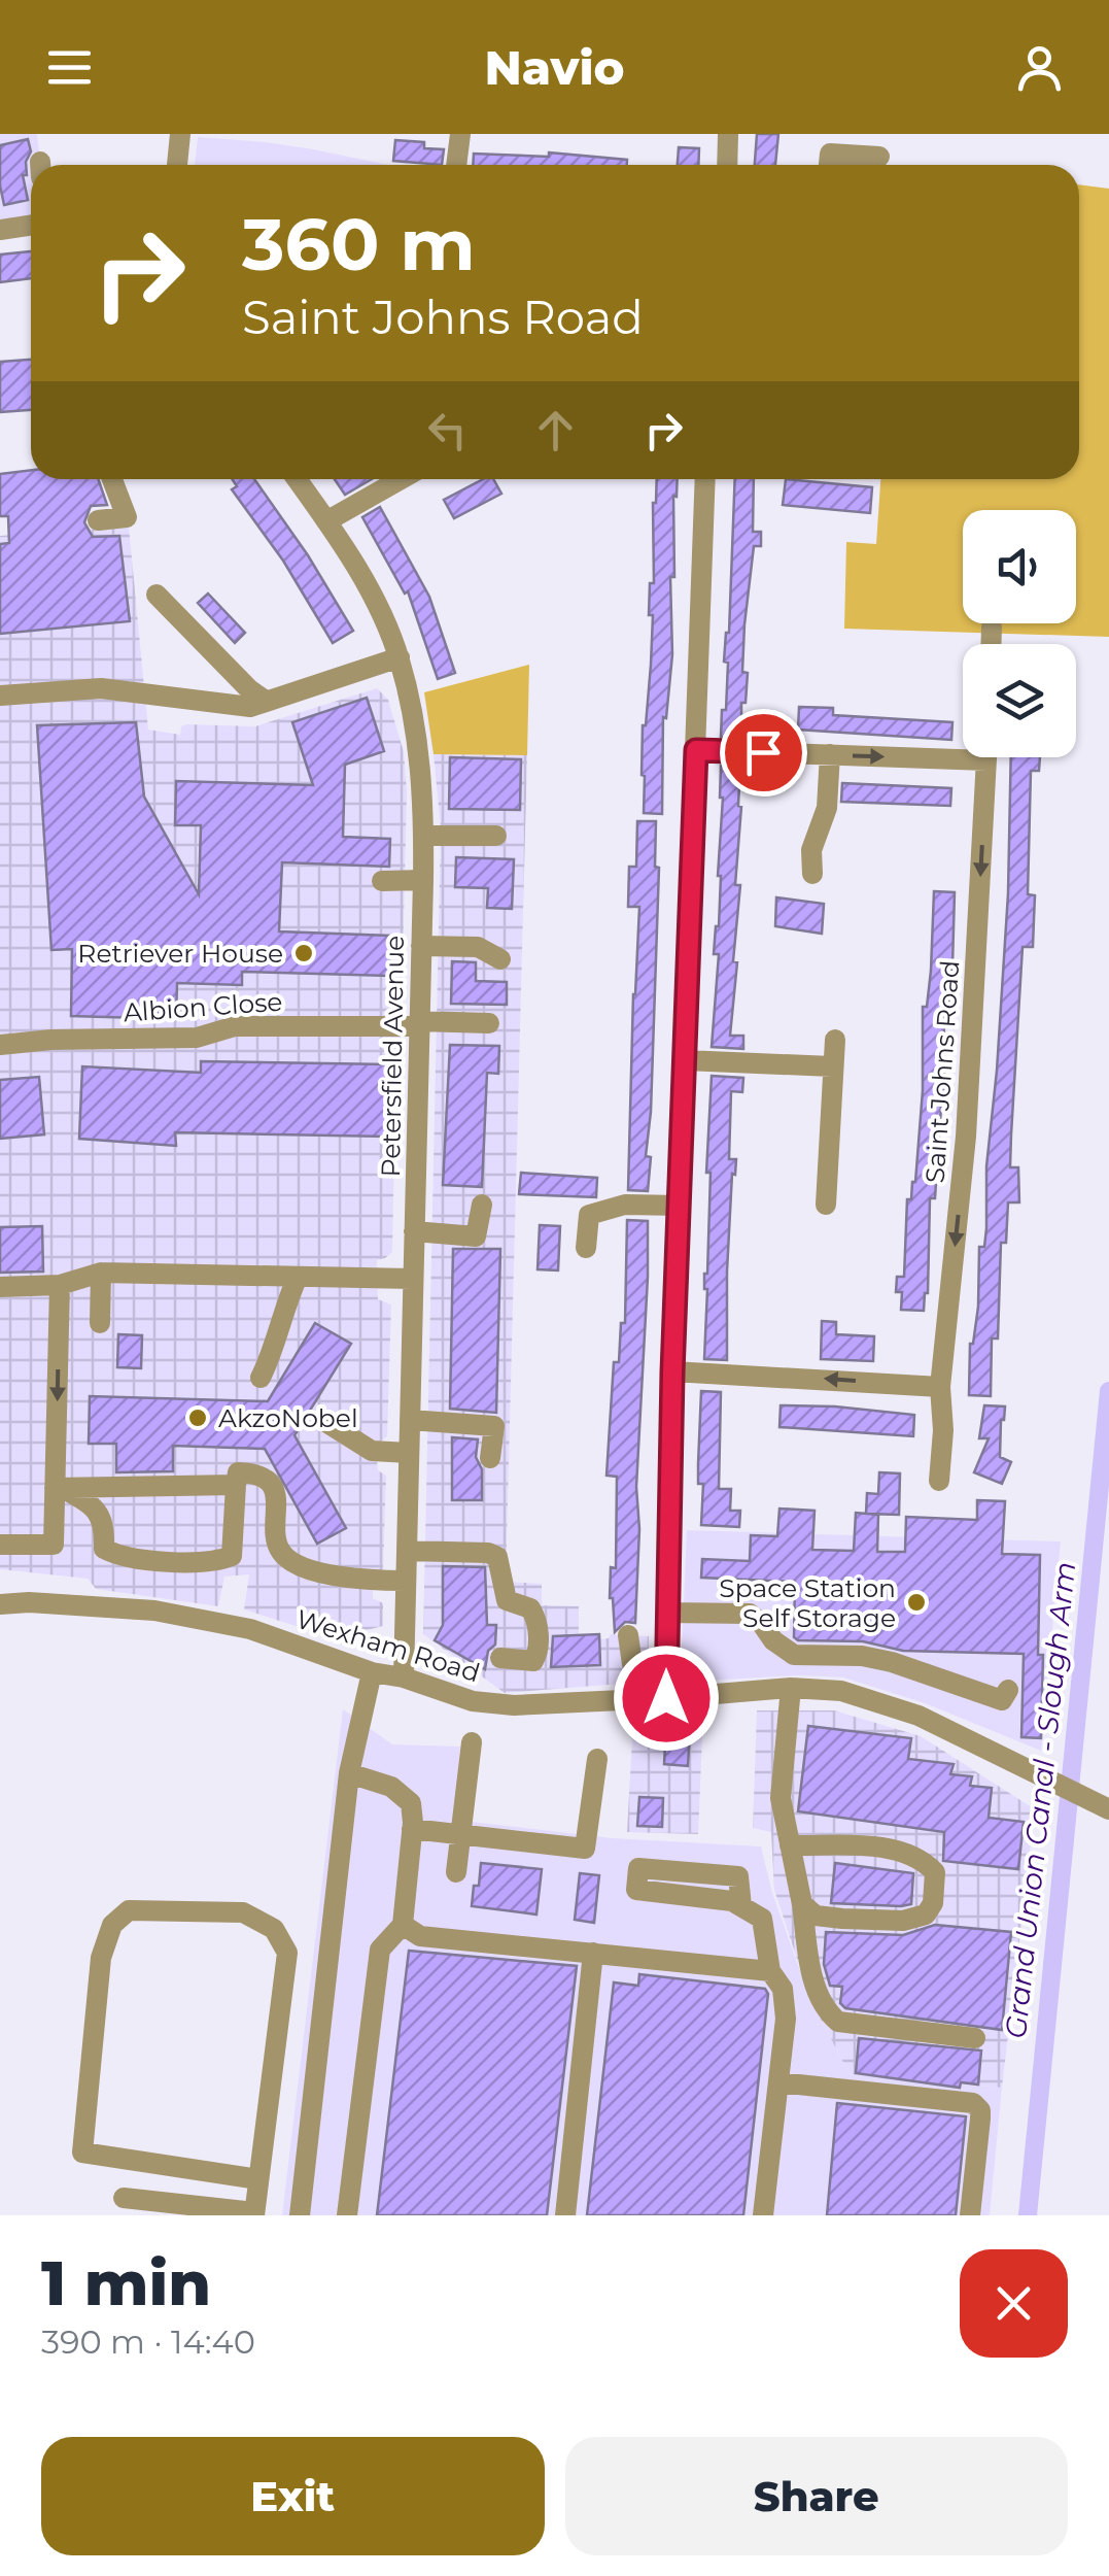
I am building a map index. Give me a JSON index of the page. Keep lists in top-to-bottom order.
{
  "streets": {
    "street": [
      "Albion Close",
      "Petersfield Avenue",
      "Saint Johns Road",
      "Wexham Road"
    ]
  },
  "crossings": [
    ["Albion Close", "Petersfield Avenue"],
    ["Petersfield Avenue", "Wexham Road"]
  ],
  "water": ["Grand Union Canal - Slough Arm"],
  "places": ["Retriever House", "AkzoNobel", "Space Station Self Storage"],
  "page": {
    "header": "Navio",
    "turn": ["360 m", "Saint Johns Road"],
    "heading": ["1 min", "390 m · 14:40"],
    "buttons": ["Exit", "Share"]
  }
}
